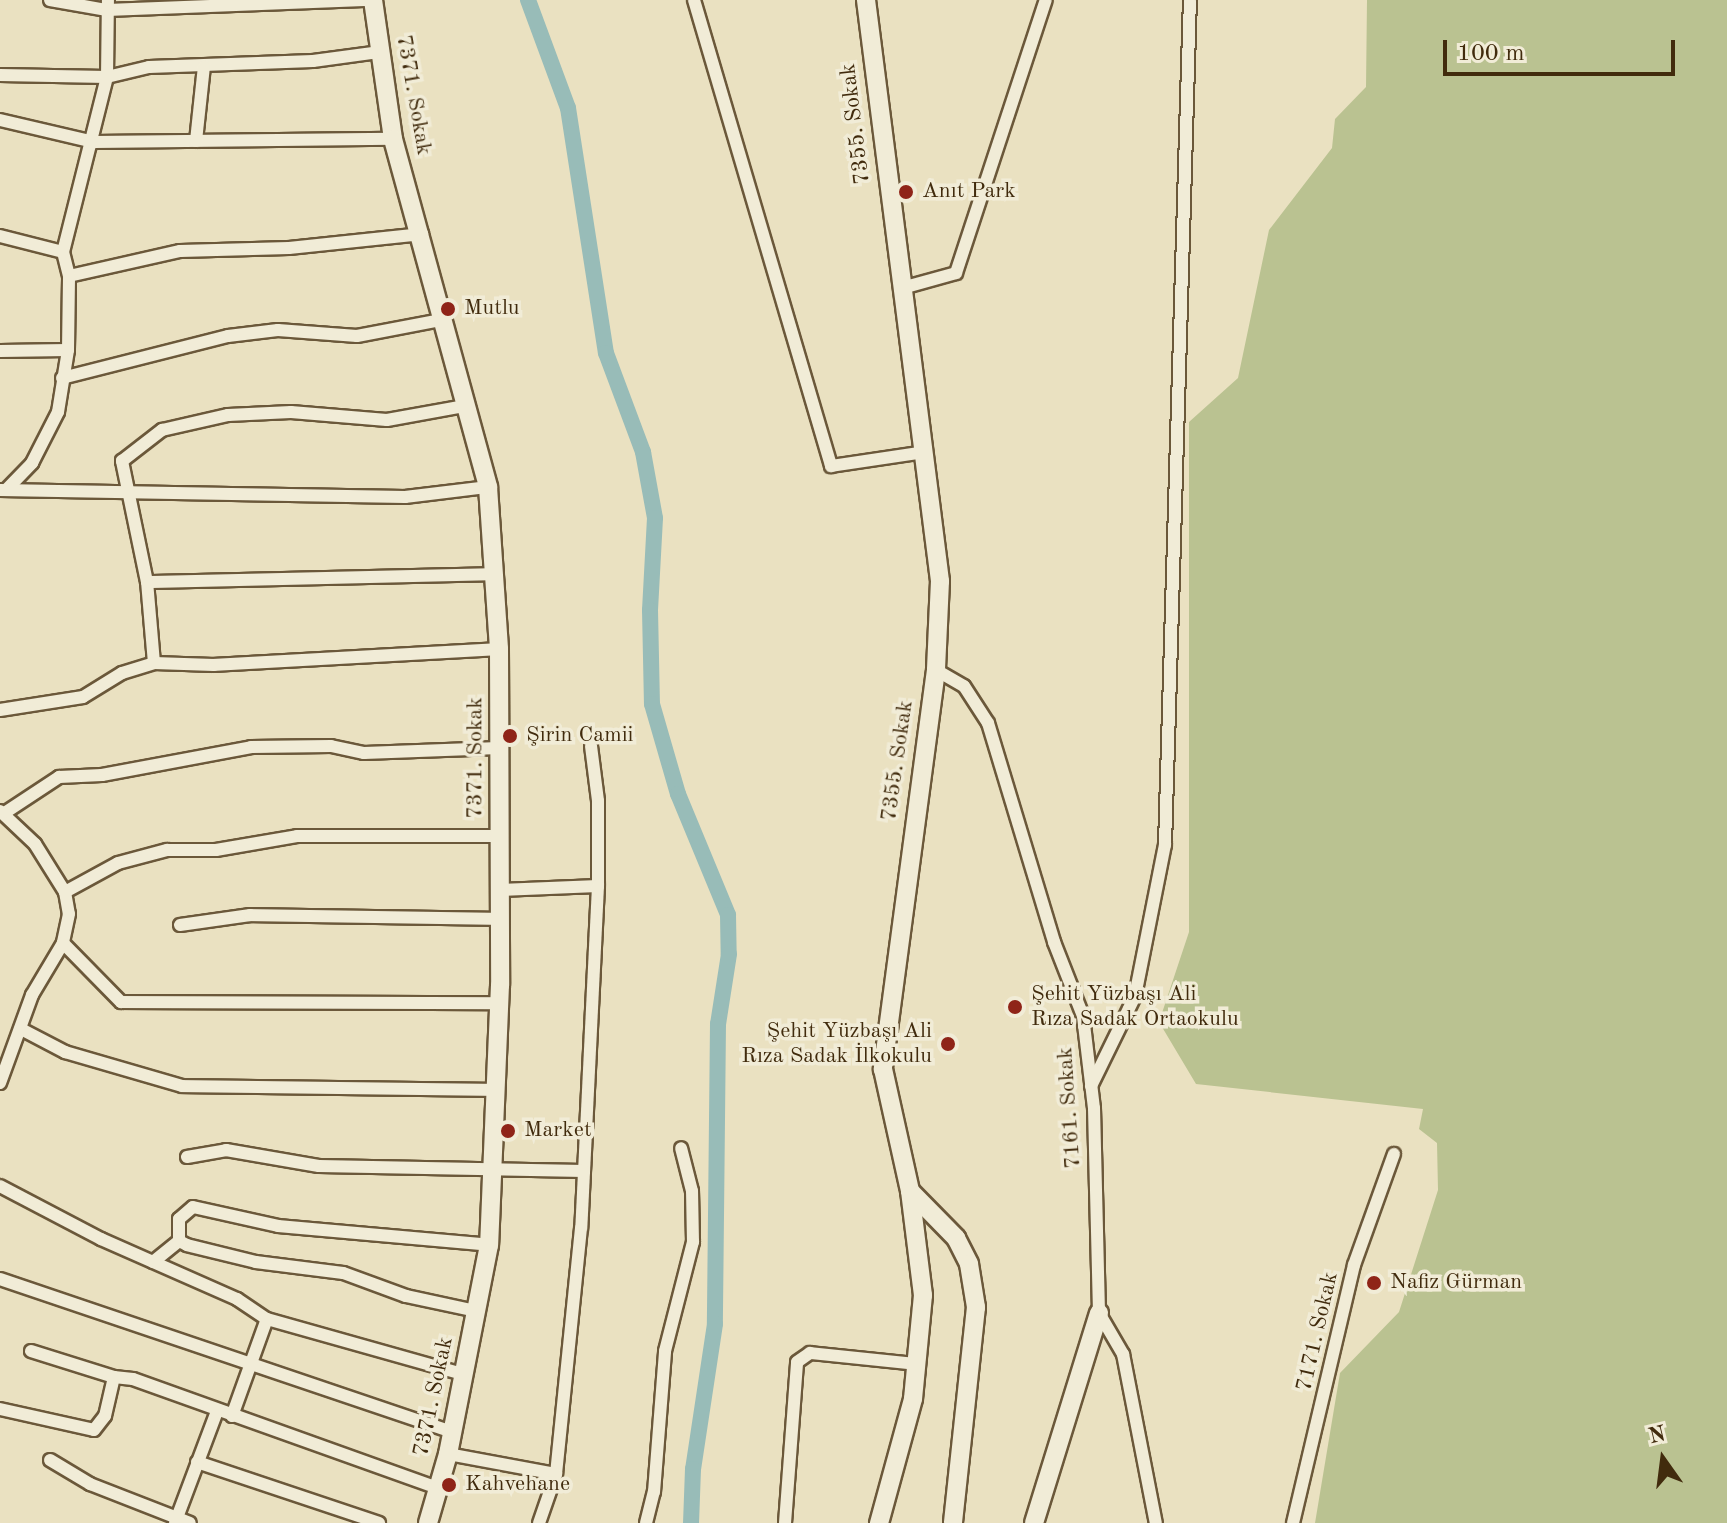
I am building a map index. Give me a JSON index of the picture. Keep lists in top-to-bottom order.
{
  "streets": {
    "street": [
      "7371. Sokak",
      "7355. Sokak",
      "7161. Sokak",
      "7171. Sokak"
    ]
  },
  "crossings": [
    ["7355. Sokak", "7161. Sokak"]
  ],
  "places": [
    "Anıt Park",
    "Mutlu",
    "Şirin Camii",
    "Şehit Yüzbaşı Ali Rıza Sadak Ortaokulu",
    "Şehit Yüzbaşı Ali Rıza Sadak İlkokulu",
    "Market",
    "Nafiz Gürman",
    "Kahvehane"
  ],
  "scale_bar": "100 m",
  "north": "top"
}
